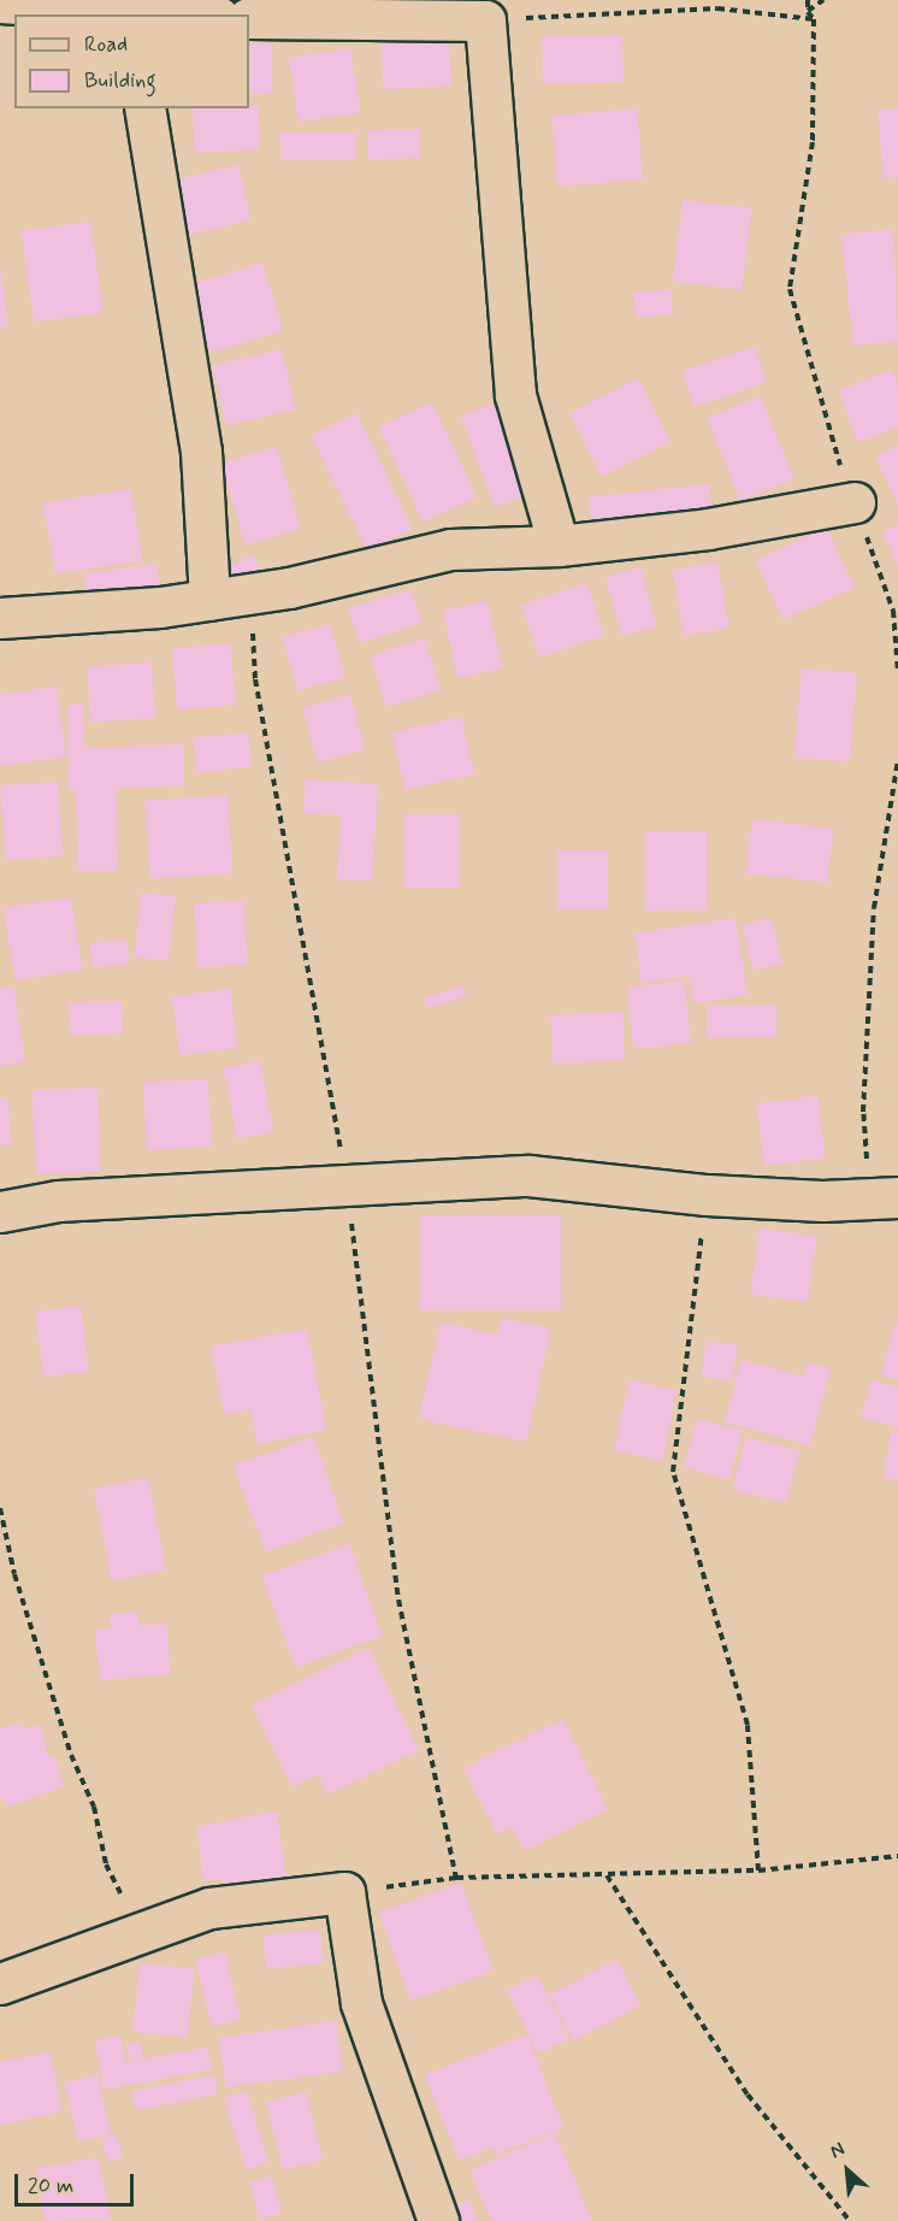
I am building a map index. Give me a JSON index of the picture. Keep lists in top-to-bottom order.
{
  "legend": ["Road", "Building"],
  "scale_bar": "20 m",
  "north": "top left"
}
